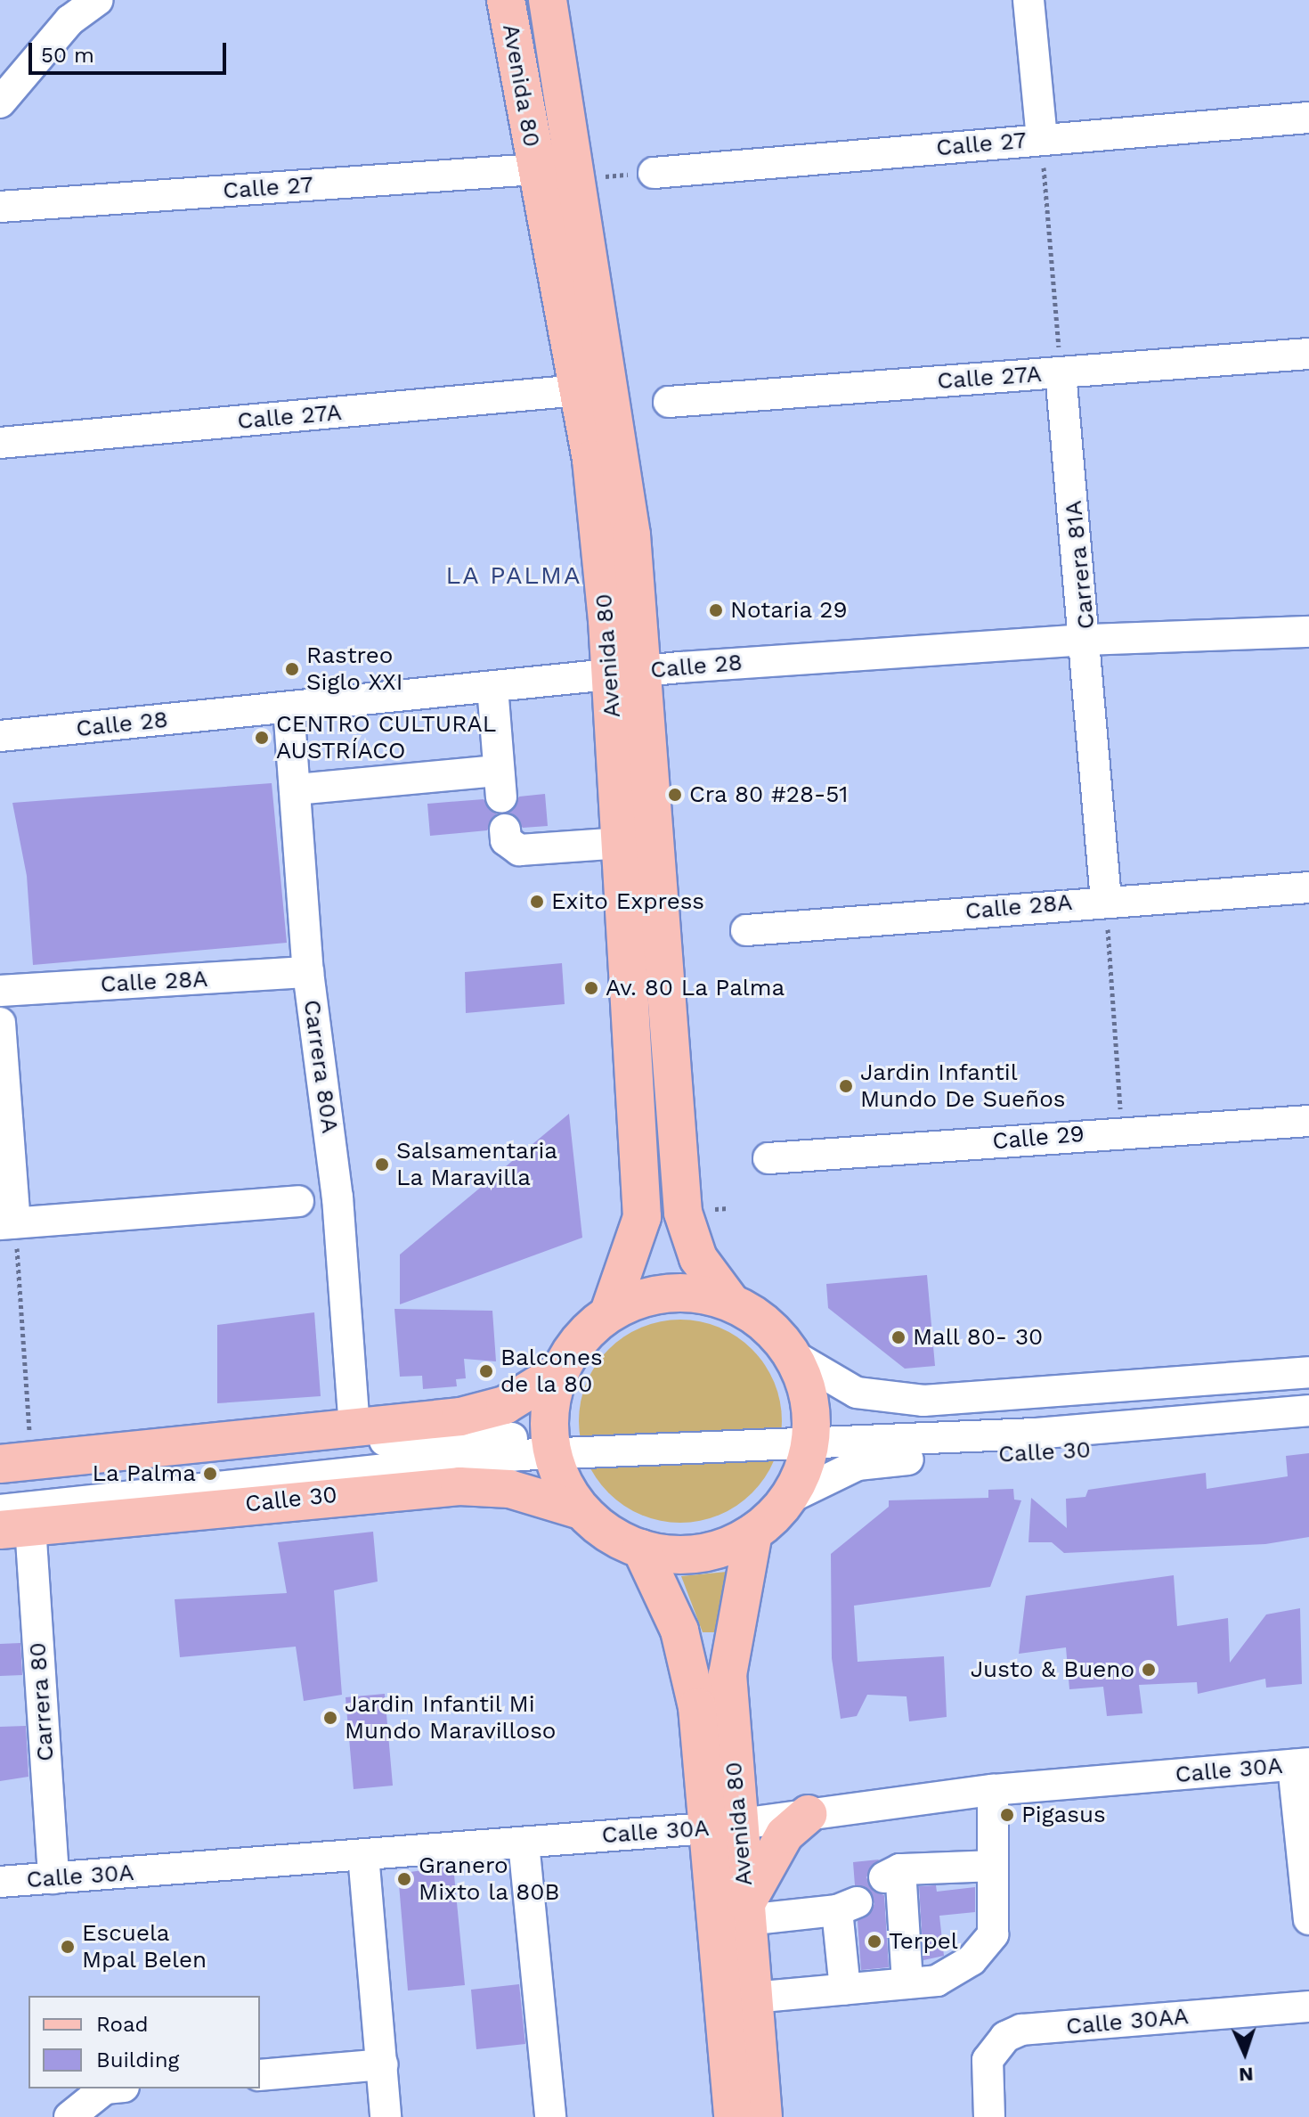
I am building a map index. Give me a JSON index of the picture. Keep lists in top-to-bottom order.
{
  "streets": {
    "main road": ["Avenida 80", "Calle 30"],
    "street": [
      "Calle 27",
      "Calle 27A",
      "Carrera 81A",
      "Calle 28",
      "Calle 28A",
      "Carrera 80A",
      "Calle 29",
      "Carrera 80",
      "Calle 30A",
      "Calle 30AA"
    ]
  },
  "crossings": [
    ["Avenida 80", "Calle 27"],
    ["Avenida 80", "Calle 27A"],
    ["Avenida 80", "Calle 28"],
    ["Avenida 80", "Calle 30A"],
    ["Calle 27A", "Carrera 81A"],
    ["Carrera 81A", "Calle 28"],
    ["Carrera 81A", "Calle 28A"],
    ["Calle 28", "Carrera 80A"],
    ["Calle 28A", "Carrera 80A"],
    ["Calle 30", "Carrera 80"],
    ["Carrera 80", "Calle 30A"]
  ],
  "districts": ["LA PALMA"],
  "places": [
    "Notaria 29",
    "Rastreo Siglo XXI",
    "CENTRO CULTURAL AUSTRÍACO",
    "Cra 80 #28-51",
    "Exito Express",
    "Av. 80 La Palma",
    "Jardin Infantil Mundo De Sueños",
    "Salsamentaria La Maravilla",
    "Mall 80- 30",
    "Balcones de la 80",
    "La Palma",
    "Justo & Bueno",
    "Jardin Infantil Mi Mundo Maravilloso",
    "Pigasus",
    "Granero Mixto la 80B",
    "Terpel",
    "Escuela Mpal Belen"
  ],
  "legend": ["Road", "Building"],
  "scale_bar": "50 m",
  "north": "bottom"
}
